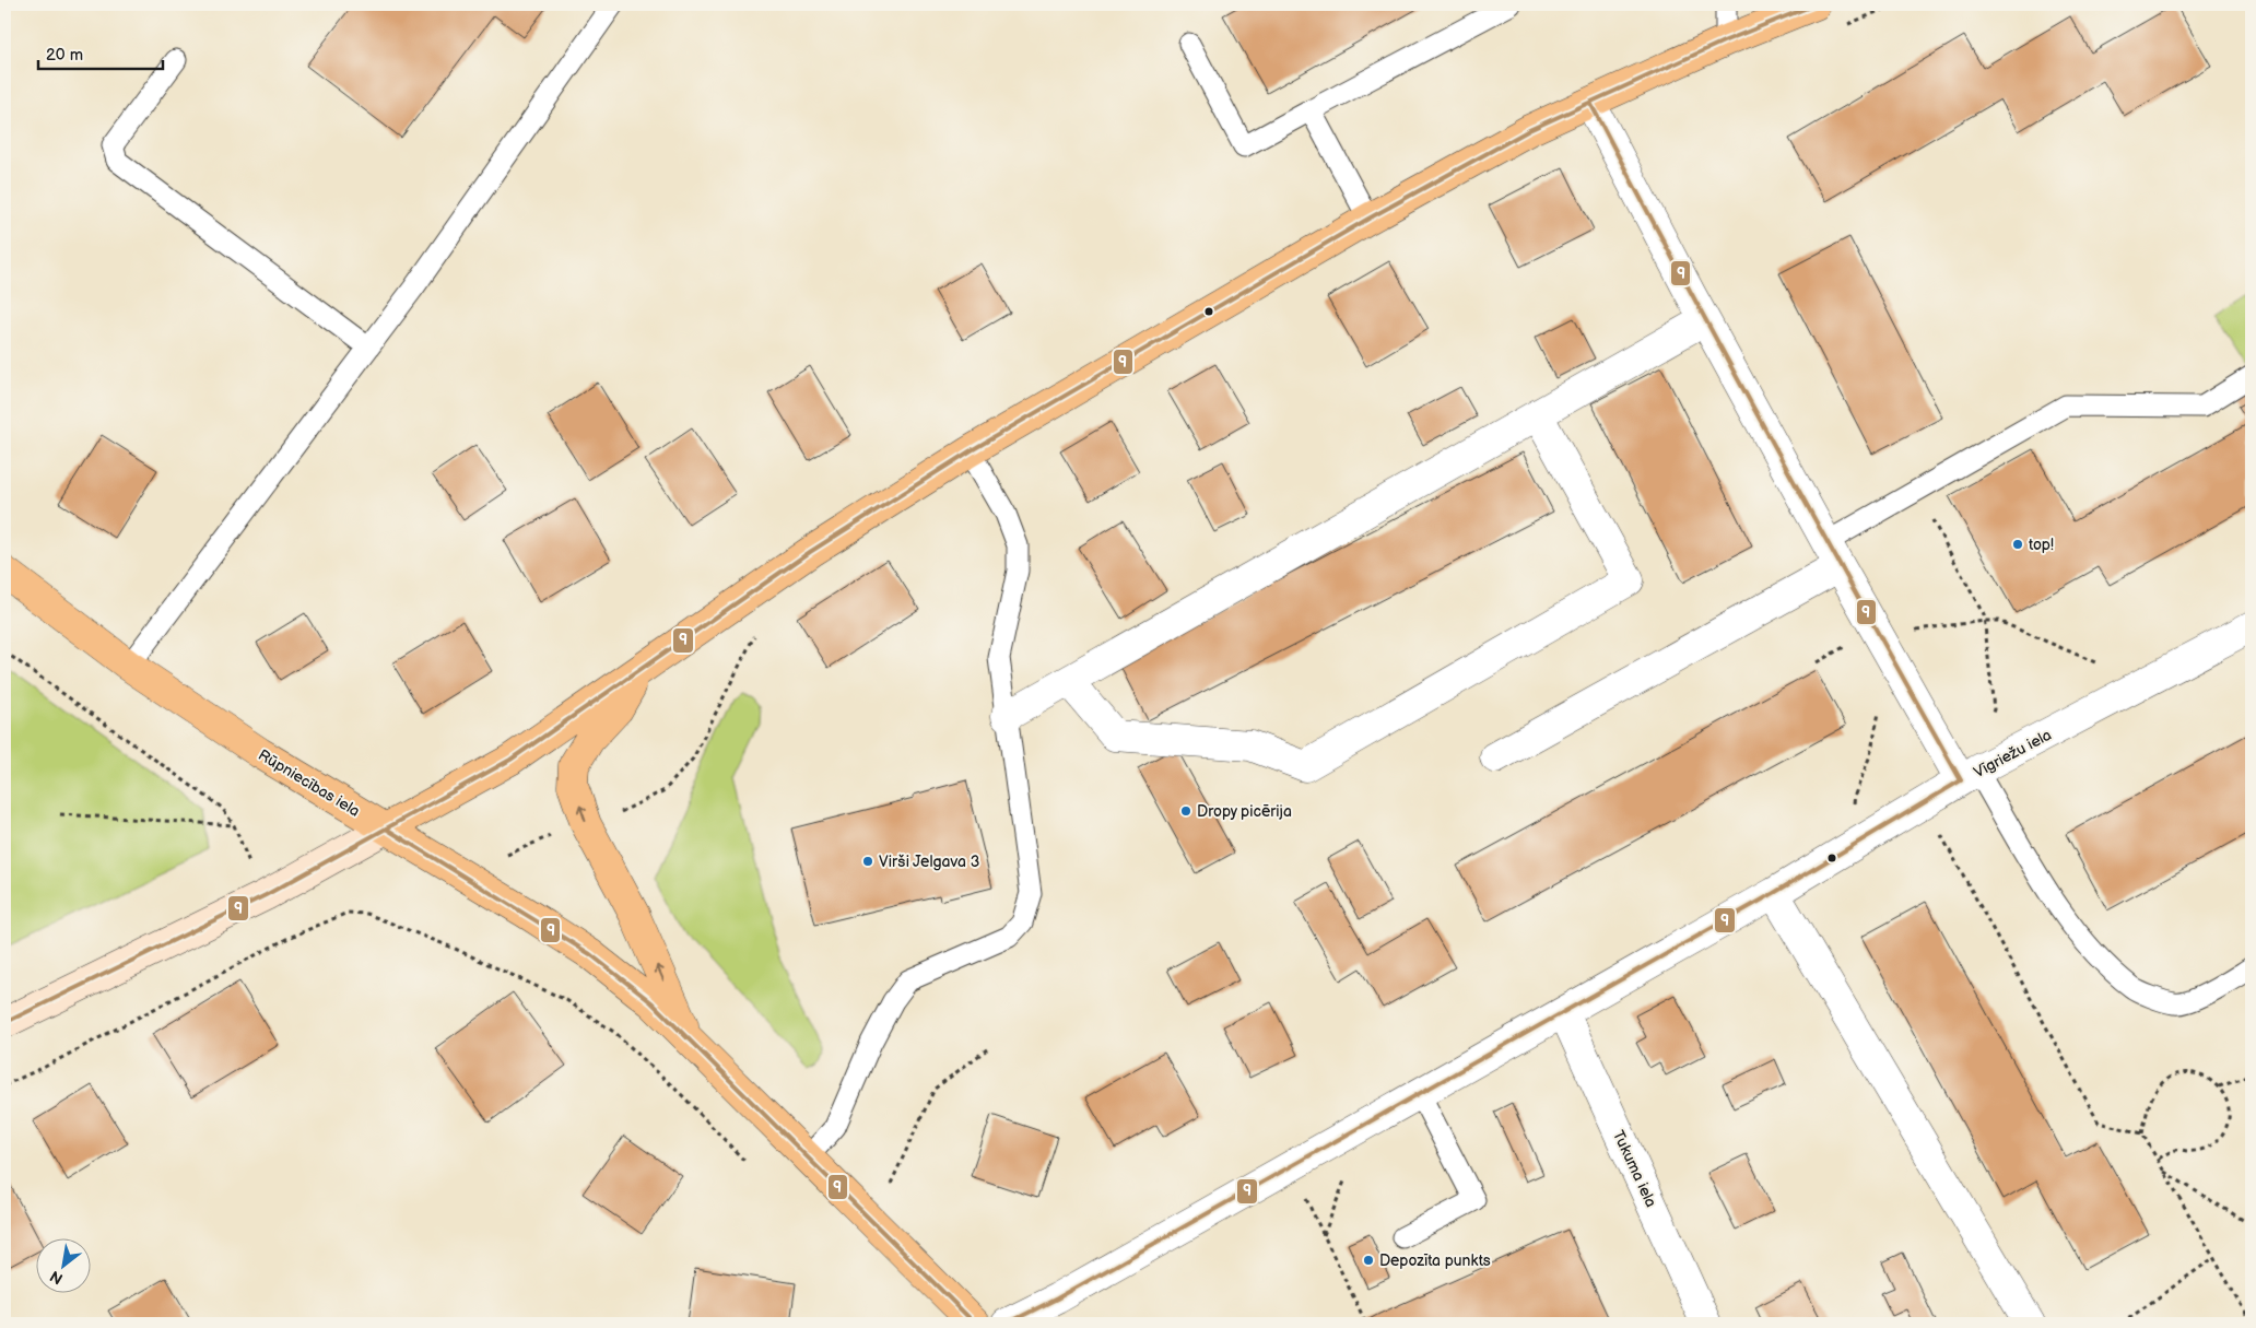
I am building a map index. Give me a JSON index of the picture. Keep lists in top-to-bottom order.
{
  "streets": {
    "main road": ["Rūpniecības iela"],
    "street": ["Vīgriežu iela", "Tukuma iela"]
  },
  "crossings": [
    ["Vīgriežu iela", "Tukuma iela"]
  ],
  "places": [
    "top!",
    "Dropy picērija",
    "Virši Jelgava 3",
    "Depozīta punkts"
  ],
  "lines": ["transit line 9"],
  "scale_bar": "20 m",
  "north": "bottom left"
}
